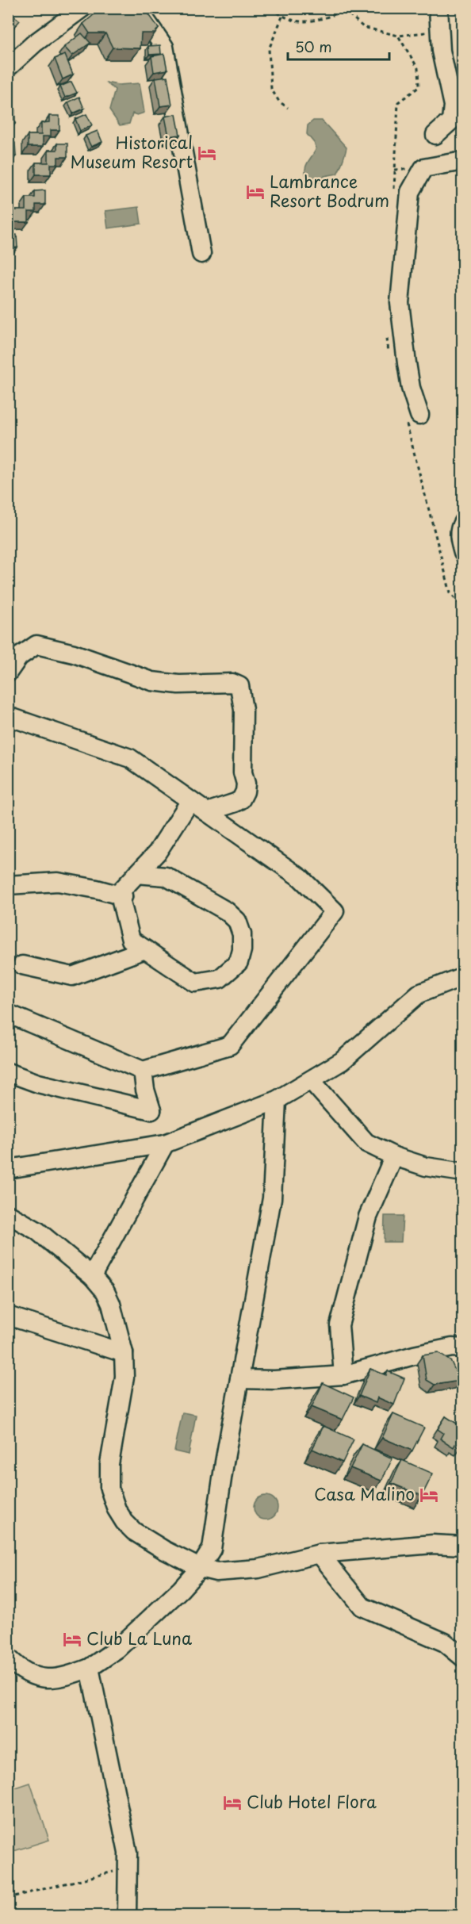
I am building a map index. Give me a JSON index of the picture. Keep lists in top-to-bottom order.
{
  "places": {
    "hotel": [
      "Historical Museum Resort",
      "Lambrance Resort Bodrum",
      "Casa Malino",
      "Club La Luna",
      "Club Hotel Flora"
    ]
  },
  "scale_bar": "50 m"
}
